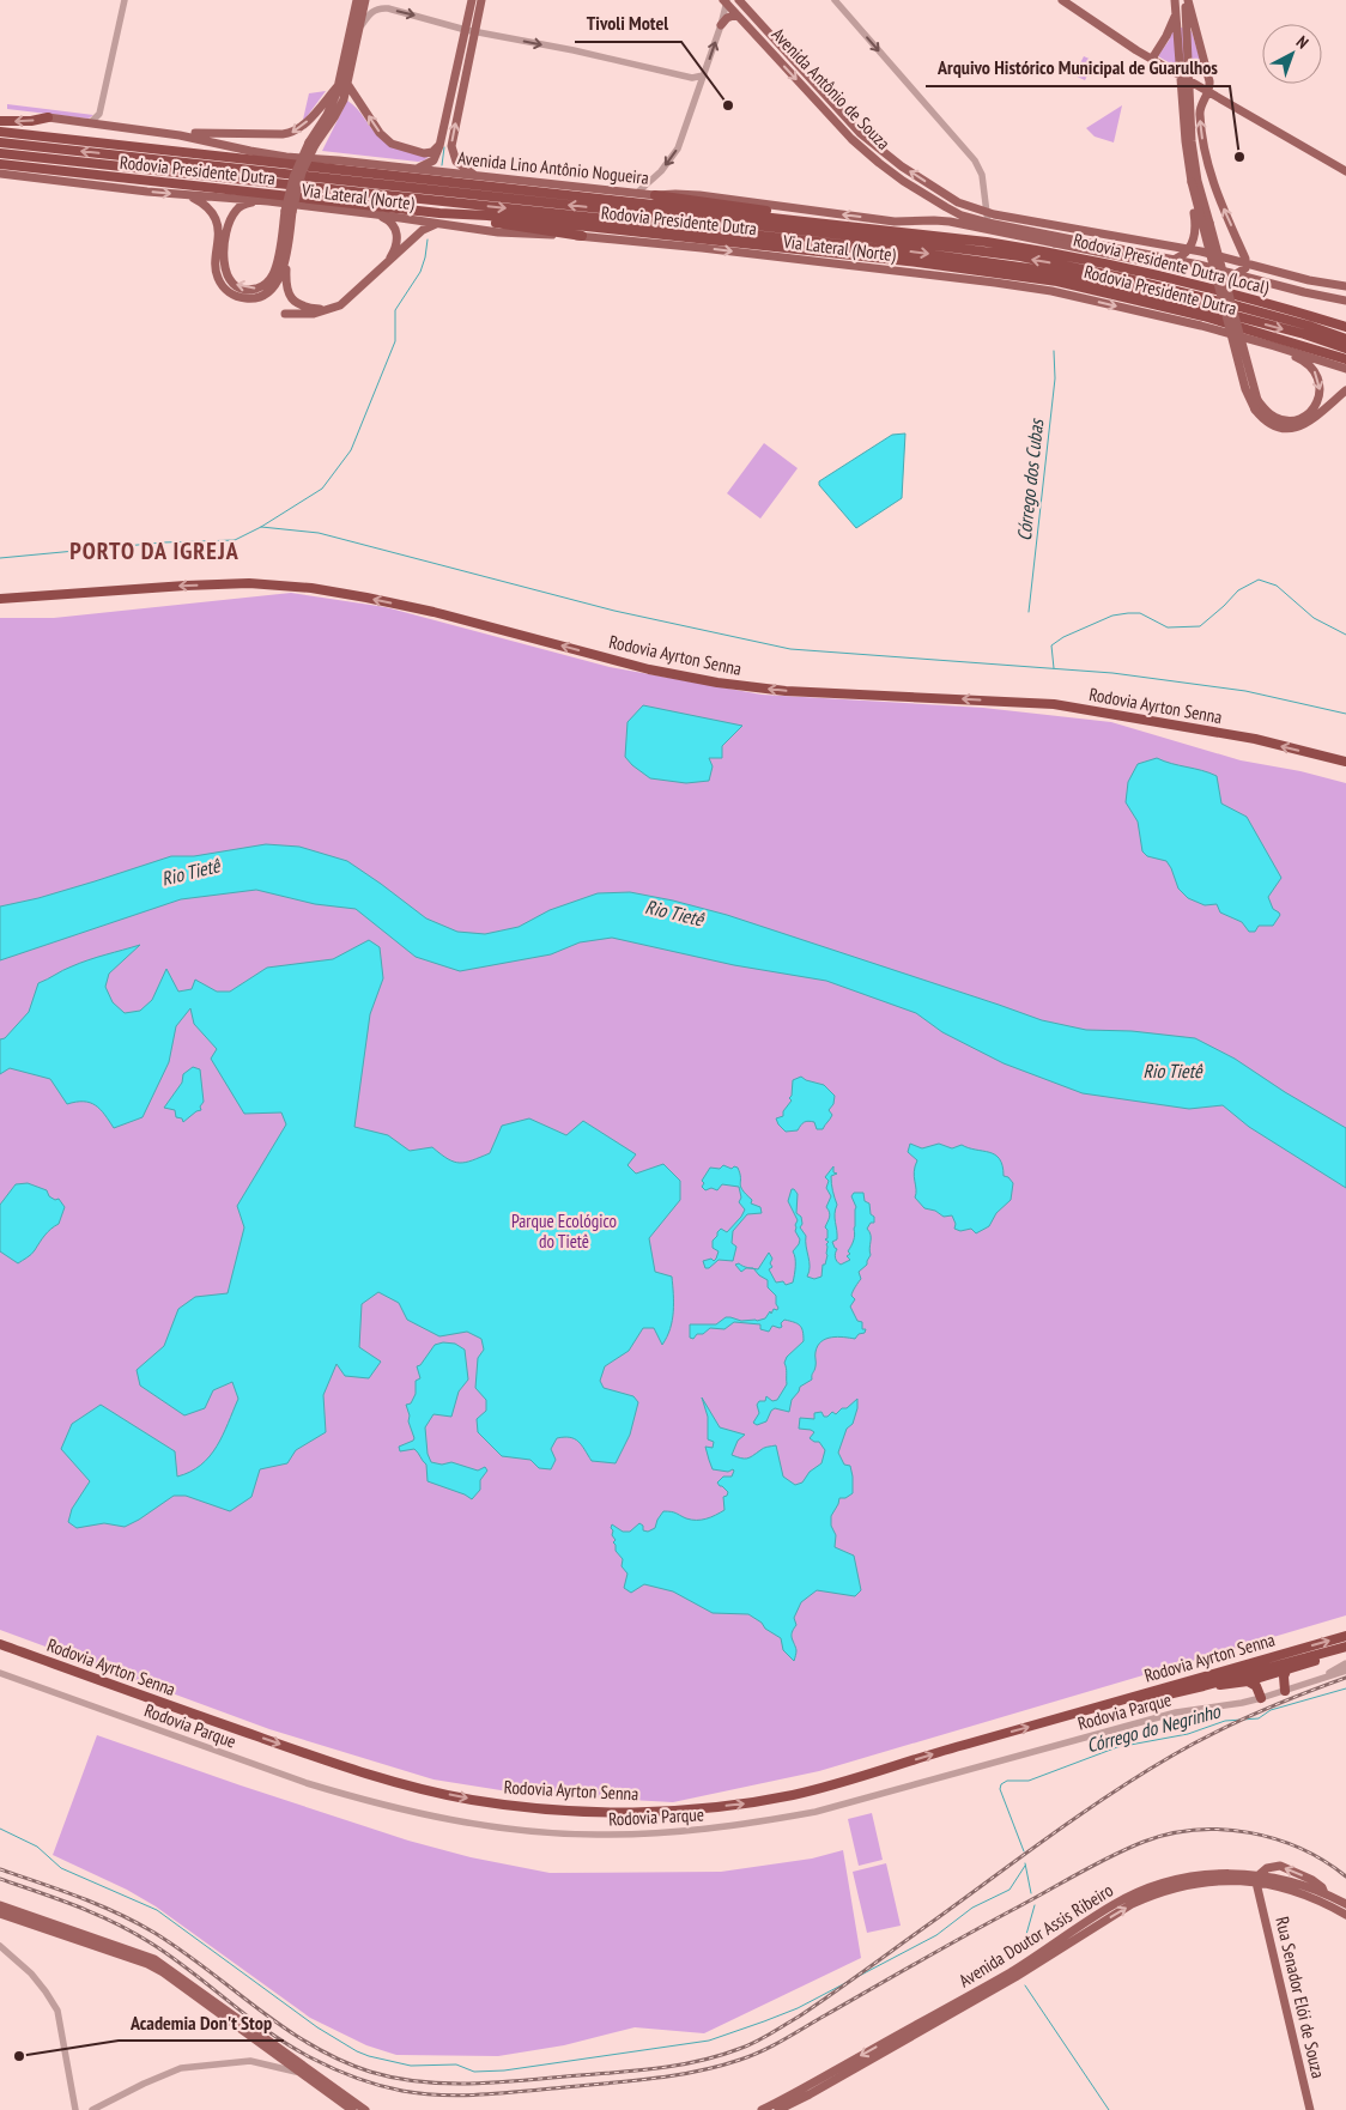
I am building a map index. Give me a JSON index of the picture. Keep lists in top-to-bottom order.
{
  "streets": {
    "highway": ["Rodovia Presidente Dutra", "Rodovia Presidente Dutra (Local)", "Rodovia Ayrton Senna"],
    "main road": [
      "Avenida Antônio de Souza",
      "Avenida Lino Antônio Nogueira",
      "Via Lateral (Norte)",
      "Avenida Doutor Assis Ribeiro",
      "Rua Senador Elói de Souza"
    ],
    "street": ["Rodovia Parque"]
  },
  "crossings": [
    ["Rodovia Presidente Dutra", "Rodovia Presidente Dutra (Local)"],
    ["Avenida Doutor Assis Ribeiro", "Rua Senador Elói de Souza"]
  ],
  "one_way": ["Avenida Lino Antônio Nogueira", "Via Lateral (Norte)"],
  "districts": ["PORTO DA IGREJA"],
  "water": ["Córrego dos Cubas", "Rio Tietê", "Córrego do Negrinho"],
  "parks": ["Parque Ecológico do Tietê"],
  "places": ["Tivoli Motel", "Arquivo Histórico Municipal de Guarulhos", "Academia Don't Stop"],
  "north": "top right"
}
